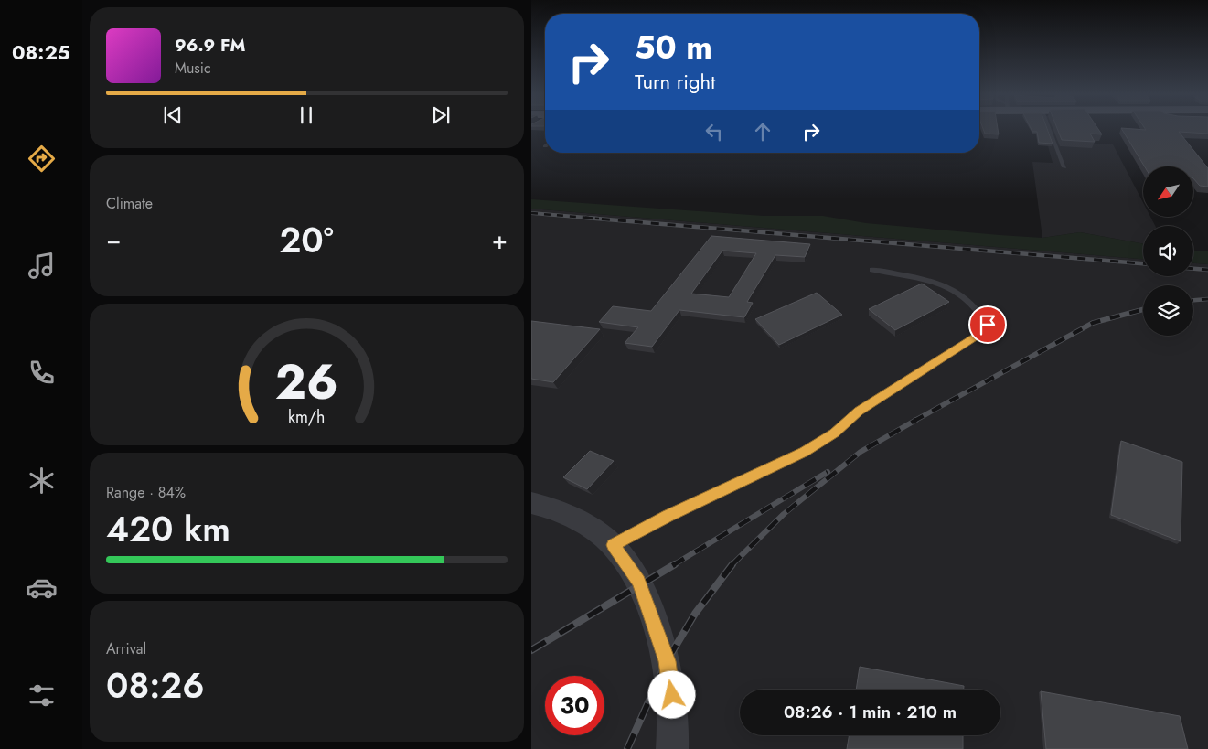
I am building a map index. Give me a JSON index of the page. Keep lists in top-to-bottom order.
{
  "north": "bottom left",
  "page": {
    "tabs": "08:25",
    "turn": ["50 m", "Turn right"],
    "song": ["96.9 FM", "Music"],
    "tile": [
      "Climate",
      ["Range · 84%", "420 km"],
      ["Arrival", "08:26"]
    ],
    "heat": ["−", "20°", "+"],
    "limit": "30",
    "trip": "08:26 · 1 min · 210 m",
    "gauge": ["26", "km/h"]
  }
}
